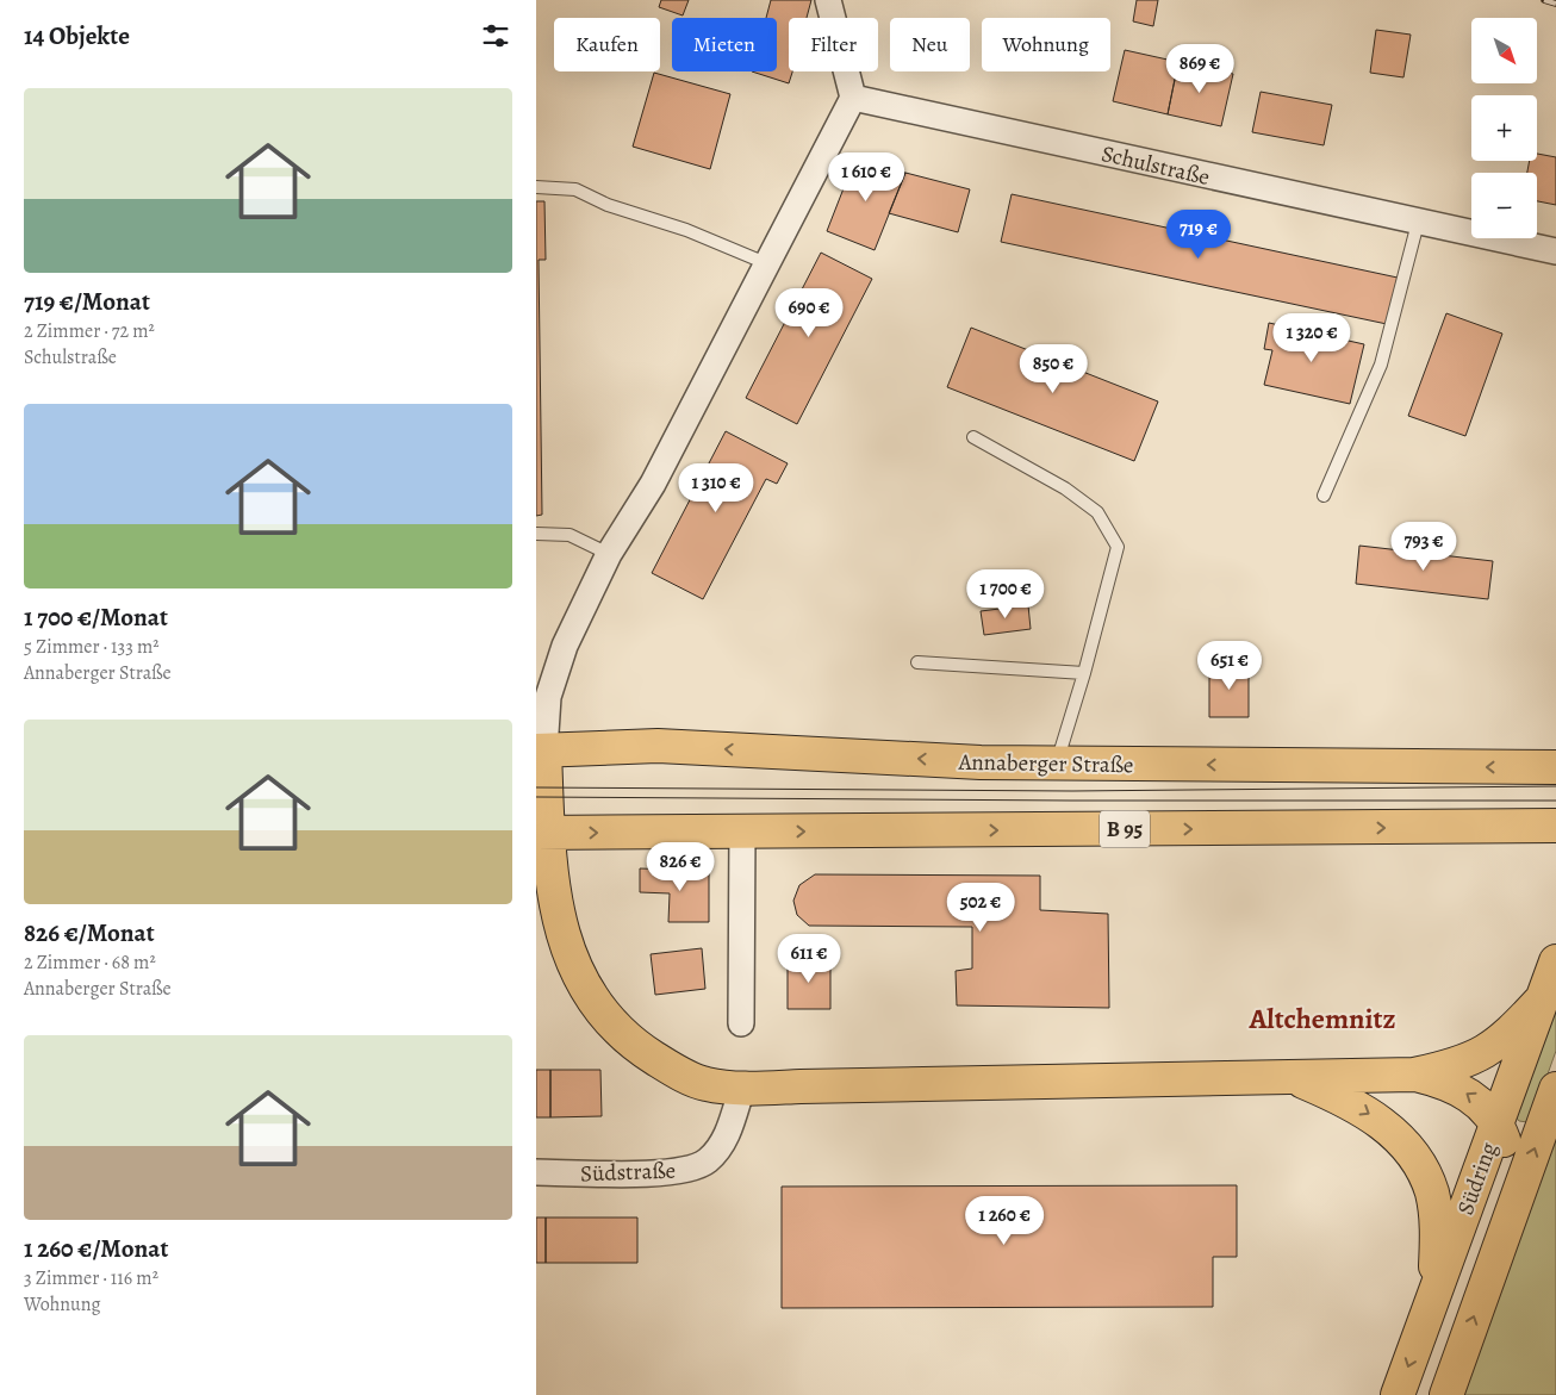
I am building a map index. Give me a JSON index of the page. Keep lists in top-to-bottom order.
{
  "streets": {
    "main road": ["Annaberger Straße", "B 95", "Südring"],
    "street": ["Schulstraße", "Südstraße"]
  },
  "districts": ["Altchemnitz"],
  "north": "bottom right",
  "page": {
    "heading": "14 Objekte",
    "map_buttons": ["+", "−"],
    "chip": [
      "Kaufen",
      "Mieten",
      "Filter",
      "Neu",
      "Wohnung"
    ],
    "price": [
      "869 €",
      "1 610 €",
      "719 €",
      "690 €",
      "1 320 €",
      "850 €",
      "1 310 €",
      "793 €",
      "1 700 €",
      "651 €",
      "826 €",
      "502 €",
      "611 €",
      "1 260 €"
    ],
    "list": [
      {
        "name": "719 €/Monat",
        "note": "2 Zimmer · 72 m² · Schulstraße"
      },
      {
        "name": "1 700 €/Monat",
        "note": "5 Zimmer · 133 m² · Annaberger Straße"
      },
      {
        "name": "826 €/Monat",
        "note": "2 Zimmer · 68 m² · Annaberger Straße"
      },
      {
        "name": "1 260 €/Monat",
        "note": "3 Zimmer · 116 m² · Wohnung"
      }
    ]
  }
}
